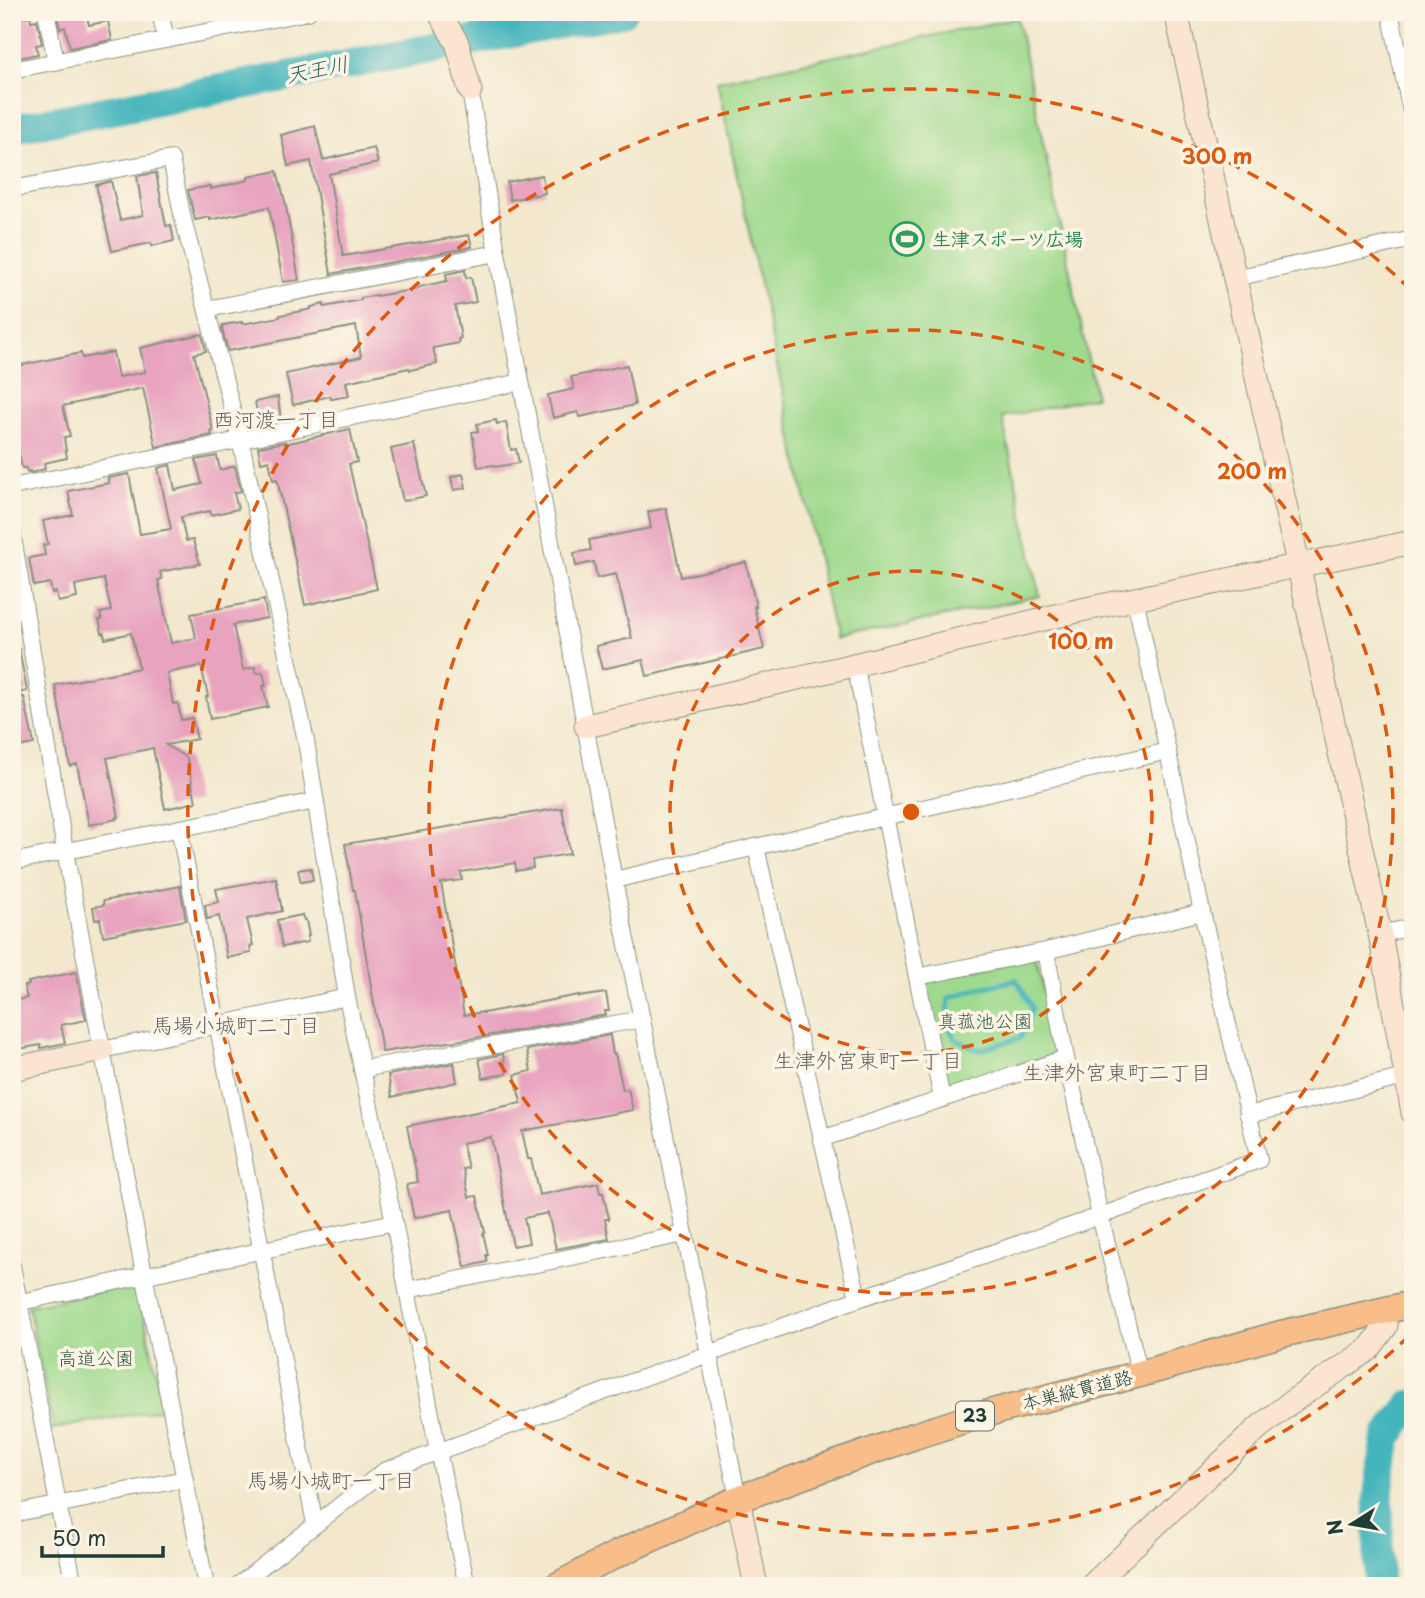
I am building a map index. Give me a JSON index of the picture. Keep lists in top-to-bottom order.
{
  "streets": {
    "main road": ["本巣縦貫道路", "23"]
  },
  "districts": [
    "西河渡一丁目",
    "馬場小城町二丁目",
    "生津外宮東町一丁目",
    "生津外宮東町二丁目",
    "馬場小城町一丁目"
  ],
  "water": ["天王川"],
  "parks": ["真菰池公園", "高道公園"],
  "places": {
    "sports": ["生津スポーツ広場"]
  },
  "scale_bar": "50 m",
  "north": "left",
  "rings": ["300 m", "200 m", "100 m"]
}
